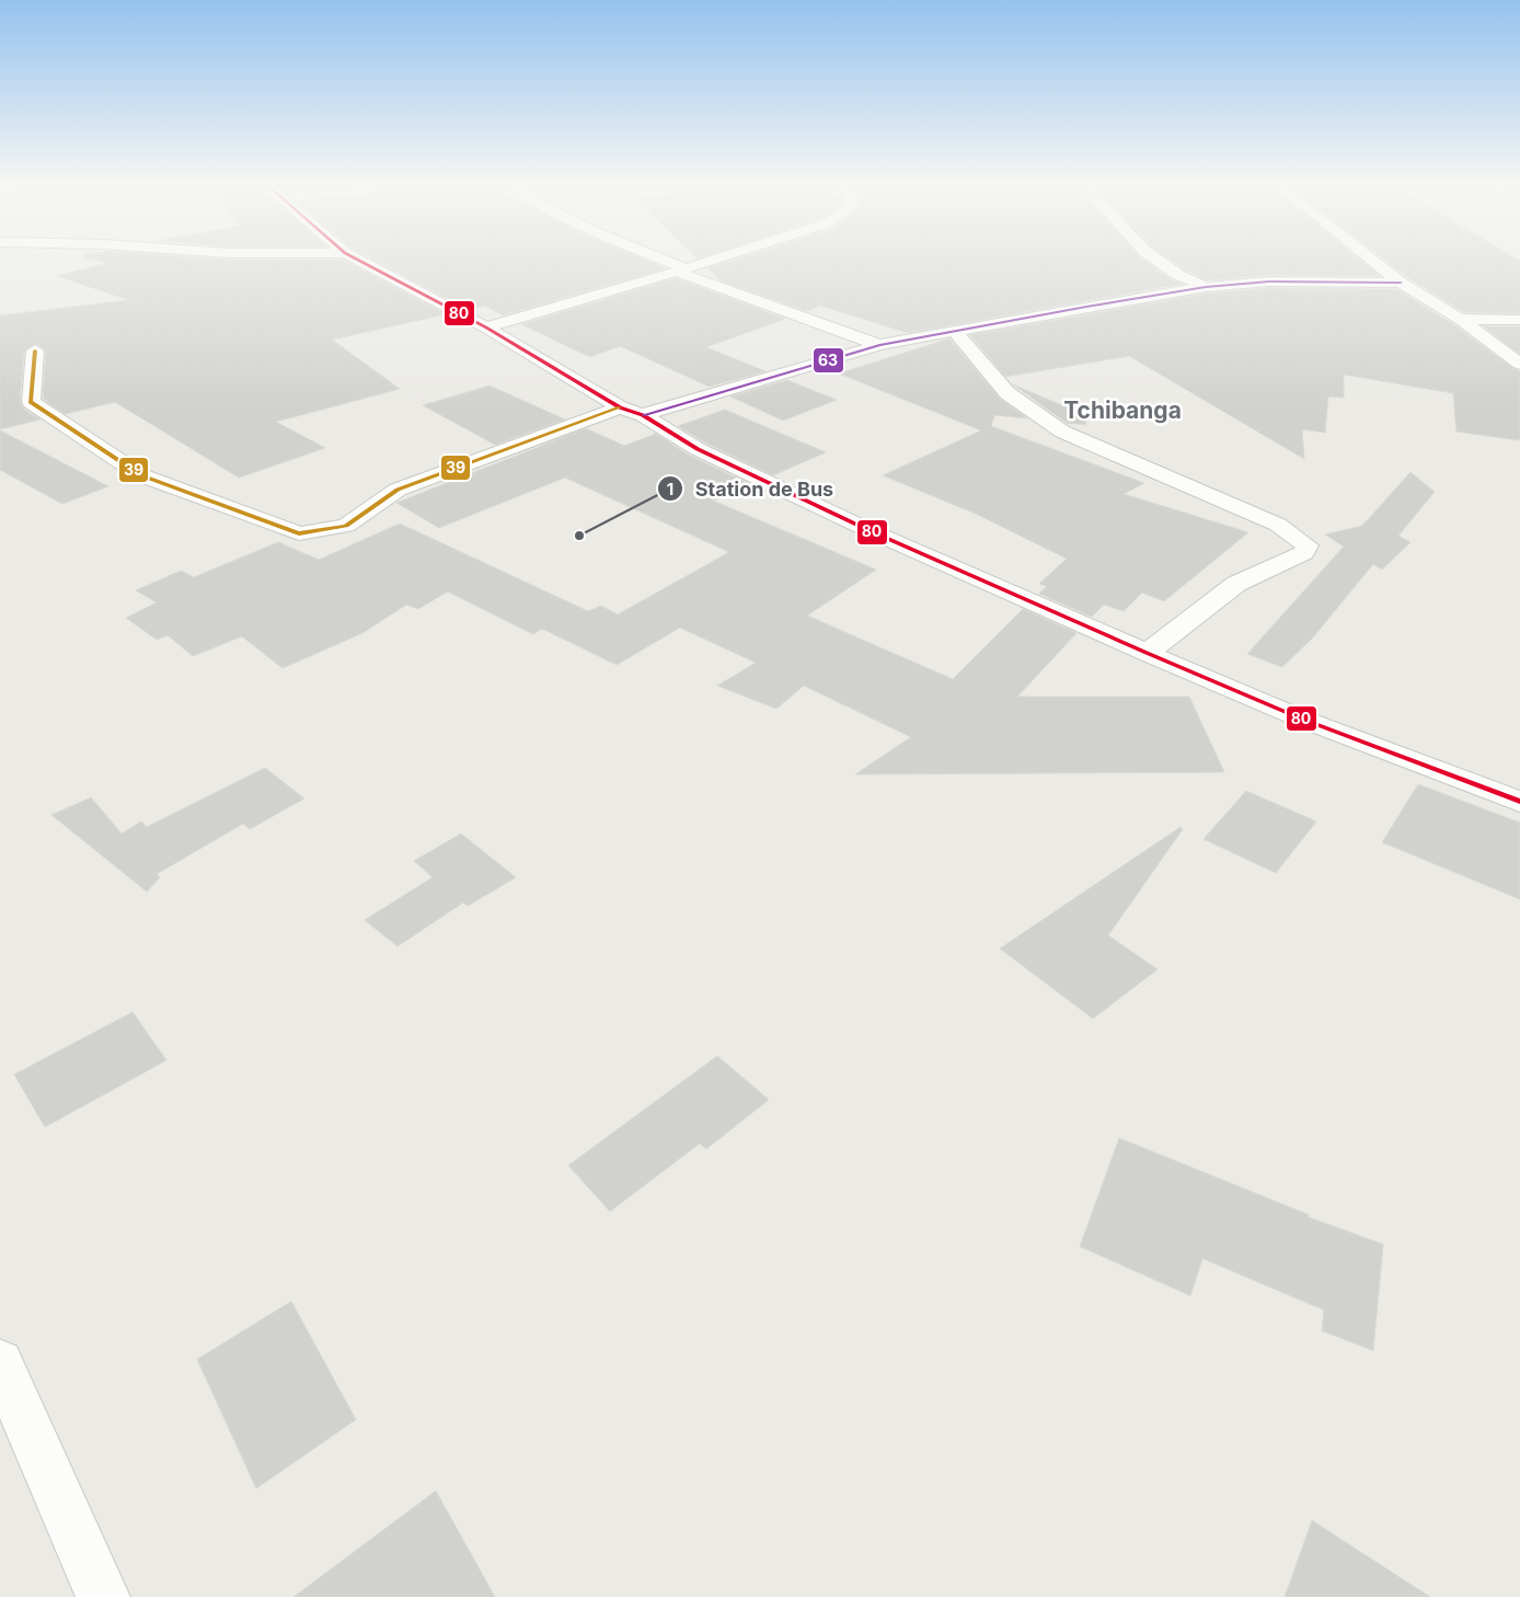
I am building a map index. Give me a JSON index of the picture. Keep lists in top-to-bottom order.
{
  "districts": ["Tchibanga"],
  "places": ["Station de Bus"],
  "lines": ["transit line 80", "transit line 63", "transit line 39"]
}
